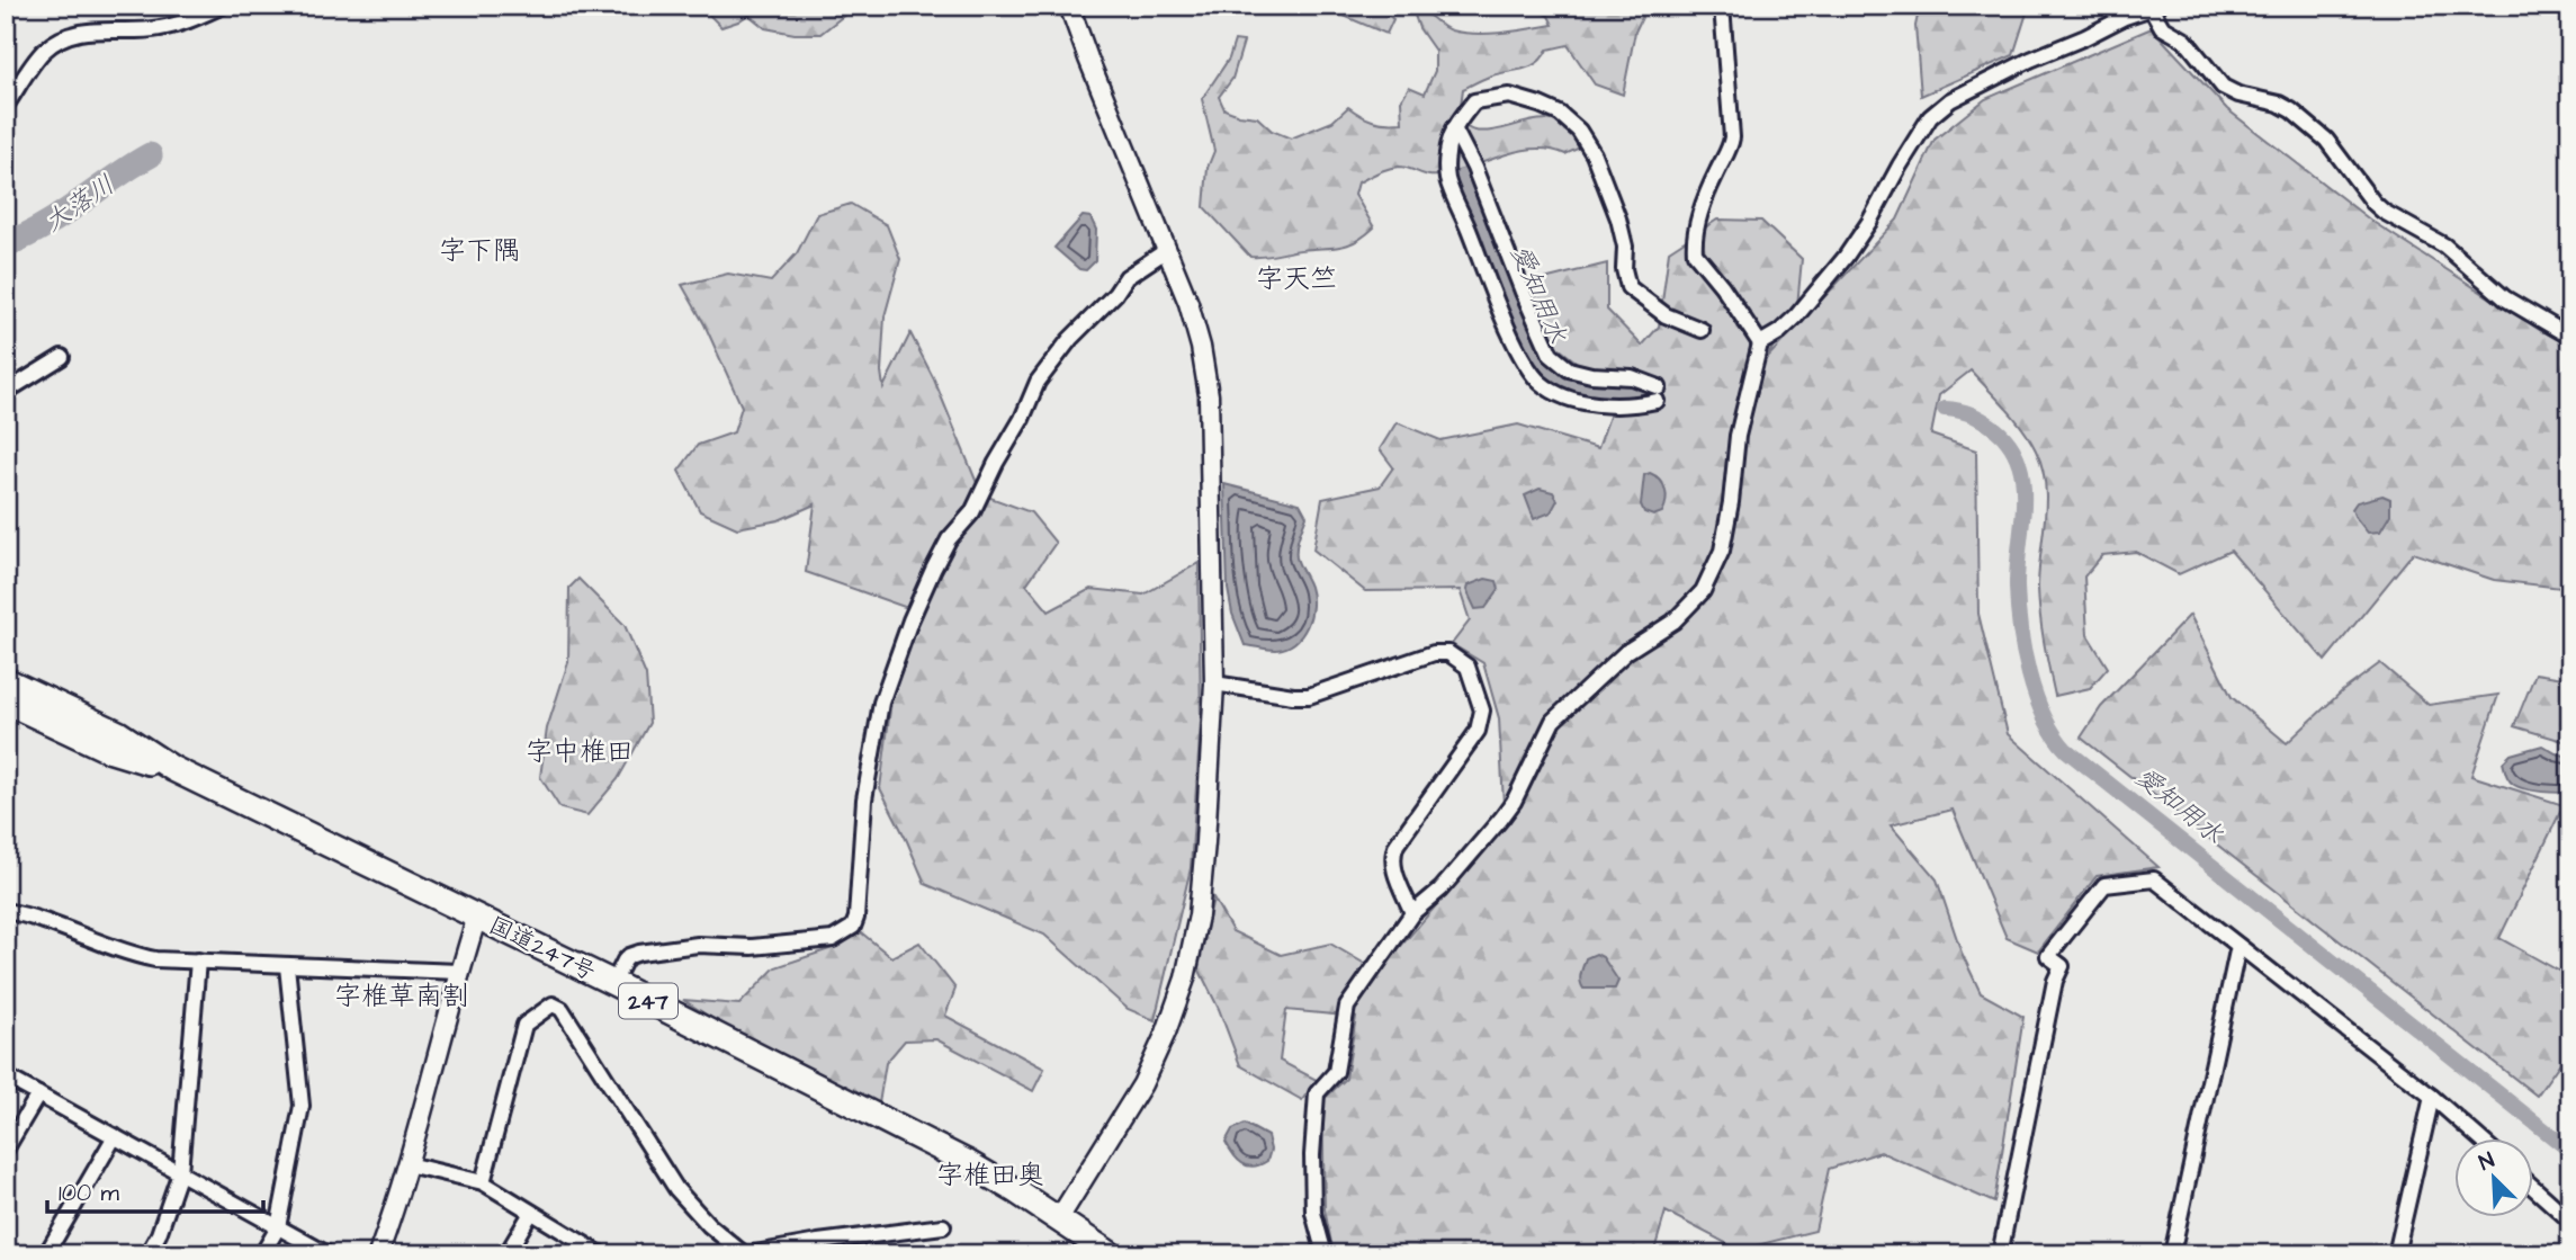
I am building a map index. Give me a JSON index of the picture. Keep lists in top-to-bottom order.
{
  "streets": {
    "highway": ["国道247号", "247"]
  },
  "districts": [
    "字下隅",
    "字天竺",
    "字中椎田",
    "字椎草南割",
    "字椎田奥"
  ],
  "water": ["大落川", "愛知用水"],
  "scale_bar": "100 m",
  "north": "top left"
}
